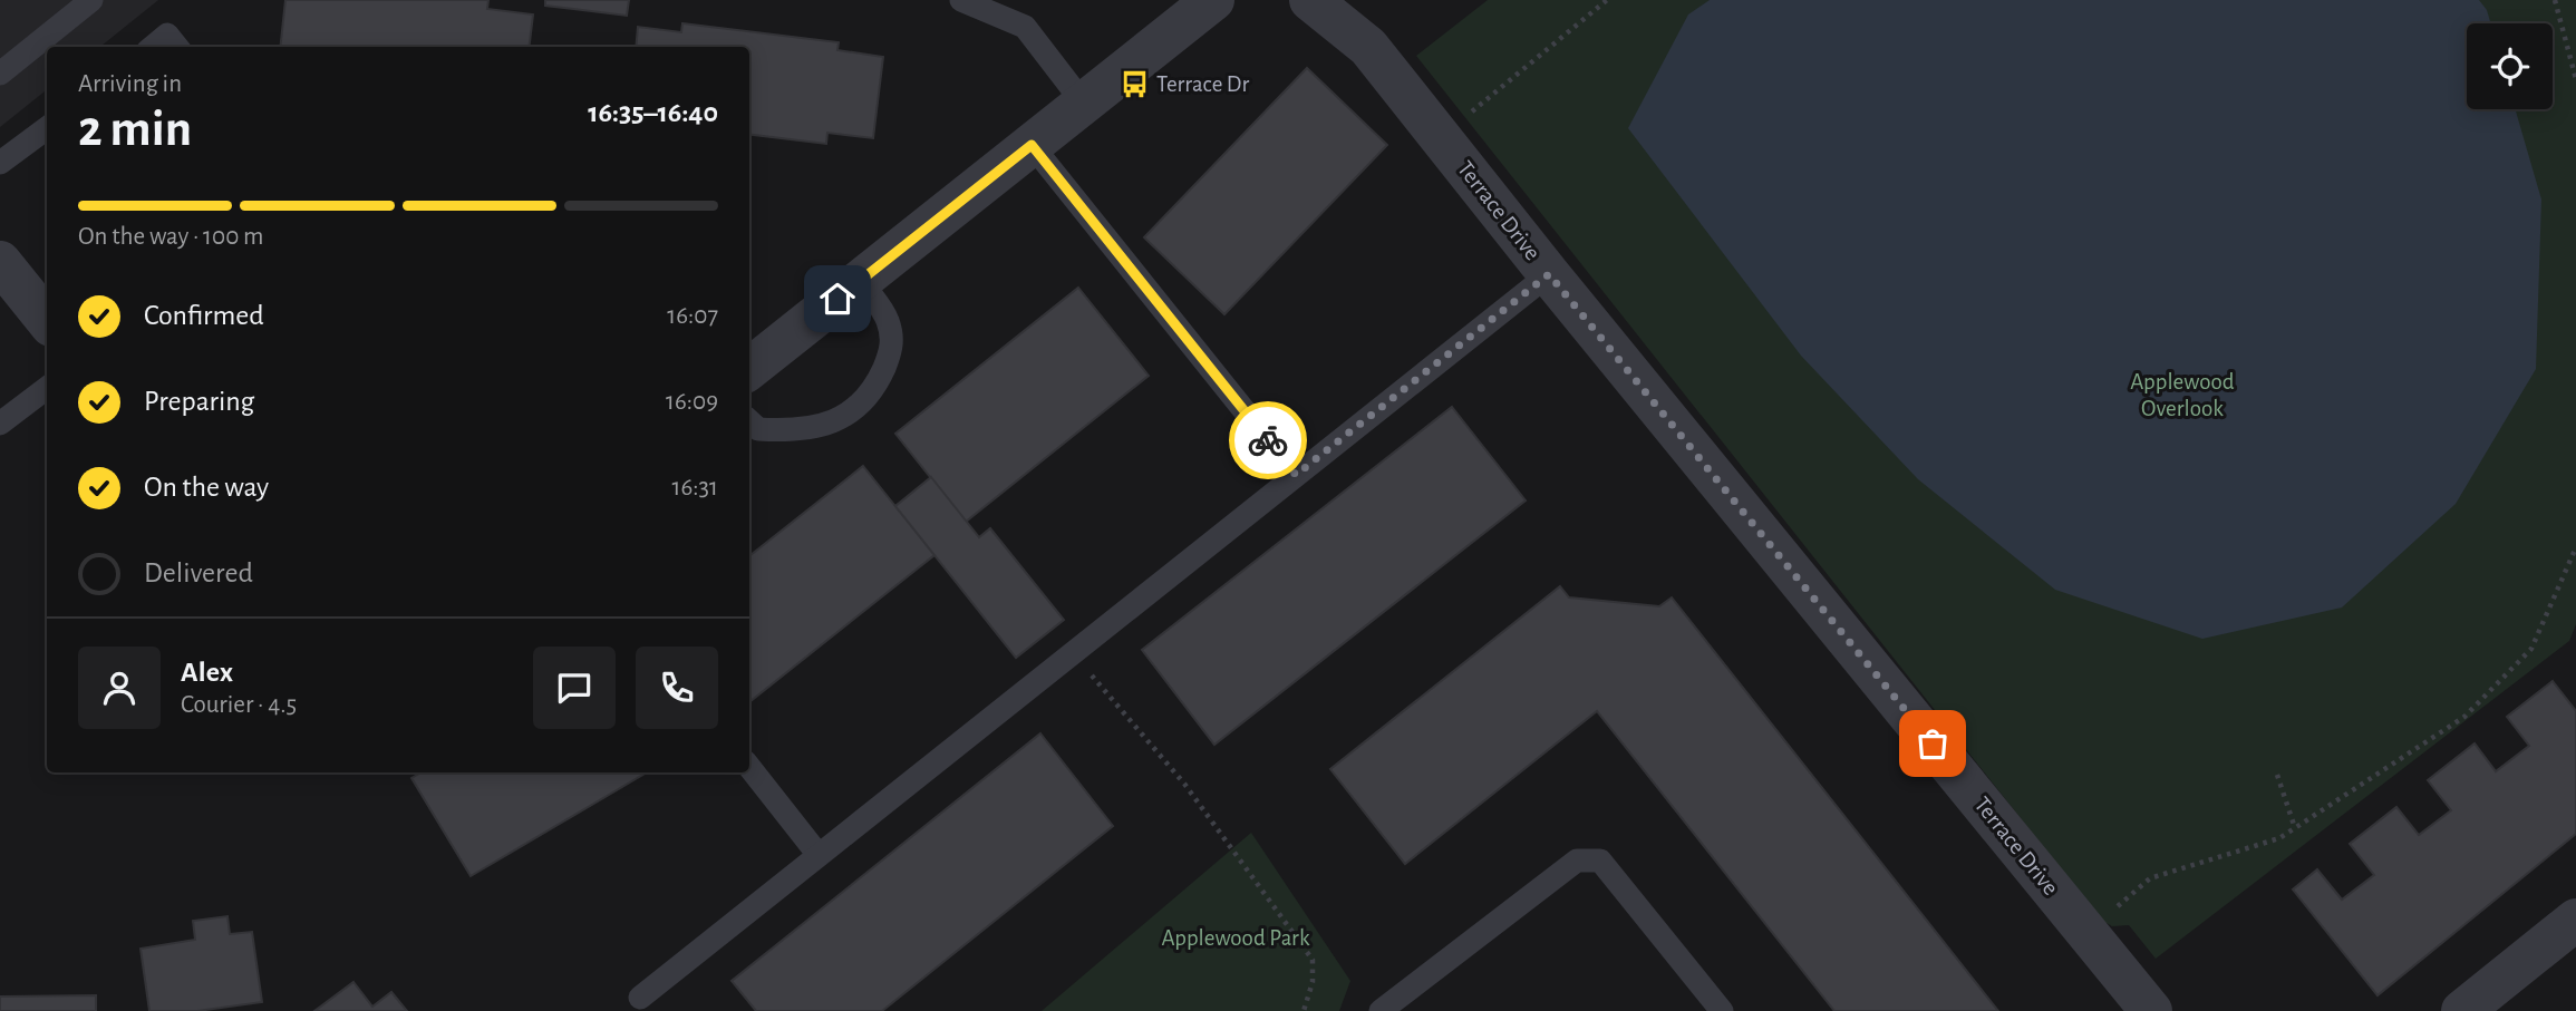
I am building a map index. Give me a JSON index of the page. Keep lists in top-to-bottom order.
{
  "streets": {
    "street": ["Terrace Drive"]
  },
  "parks": ["Applewood Overlook", "Applewood Park"],
  "places": {
    "bus stop": ["Terrace Dr"]
  },
  "page": {
    "heading": ["2 min", "Arriving in", "16:35–16:40"],
    "panel": ["Alex", "Courier · 4.5"],
    "bar": "On the way · 100 m",
    "list": [
      ["Confirmed", "16:07"],
      ["Preparing", "16:09"],
      ["On the way", "16:31"],
      "Delivered"
    ]
  }
}
